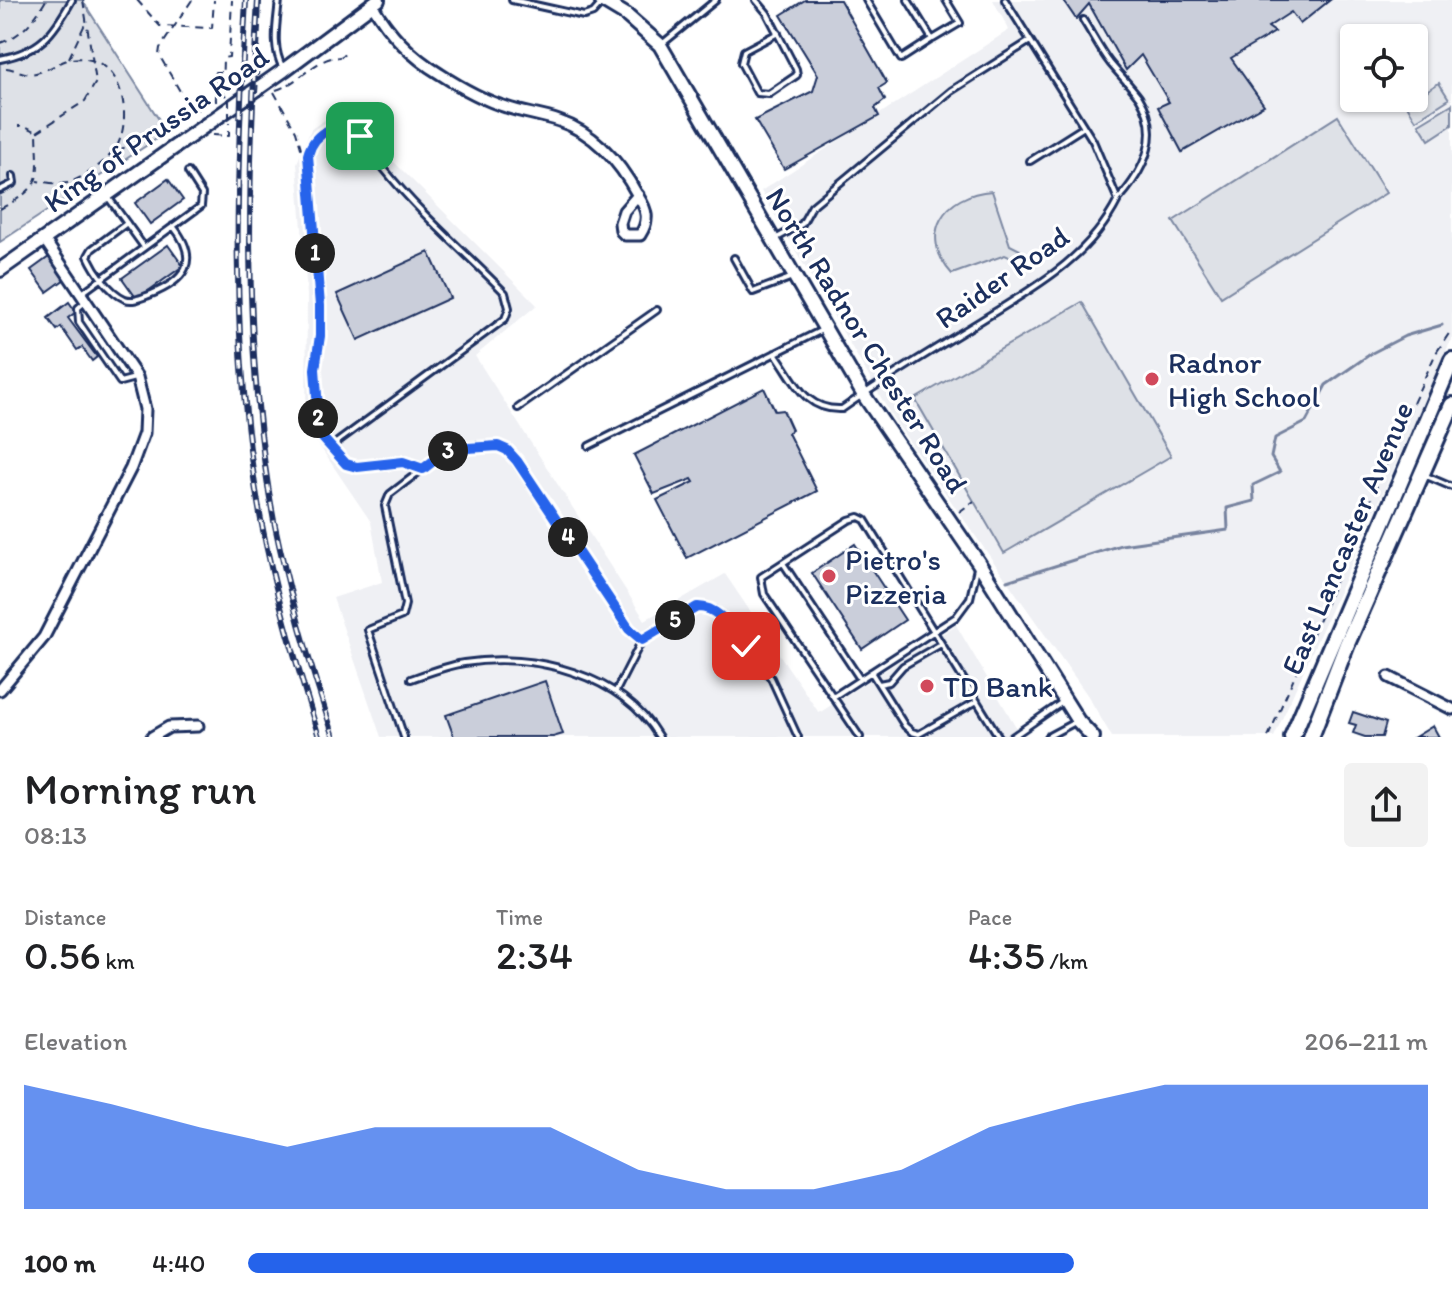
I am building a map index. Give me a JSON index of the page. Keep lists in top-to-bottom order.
{
  "streets": {
    "highway": ["East Lancaster Avenue"],
    "main road": ["King of Prussia Road", "North Radnor Chester Road"],
    "lane": ["Raider Road"]
  },
  "crossings": [
    ["Raider Road", "North Radnor Chester Road"]
  ],
  "places": ["Radnor High School", "Pietro's Pizzeria", "TD Bank"],
  "page": {
    "pins": [
      "1",
      "2",
      "3",
      "4",
      "5"
    ],
    "heading": ["Morning run", "08:13"],
    "stats": [
      ["Distance", "0.56 km"],
      ["Time", "2:34"],
      ["Pace", "4:35 /km"]
    ],
    "chart": ["Elevation", "206–211 m"],
    "list": [
      {
        "name": "100 m",
        "note": "4:40"
      }
    ]
  }
}
